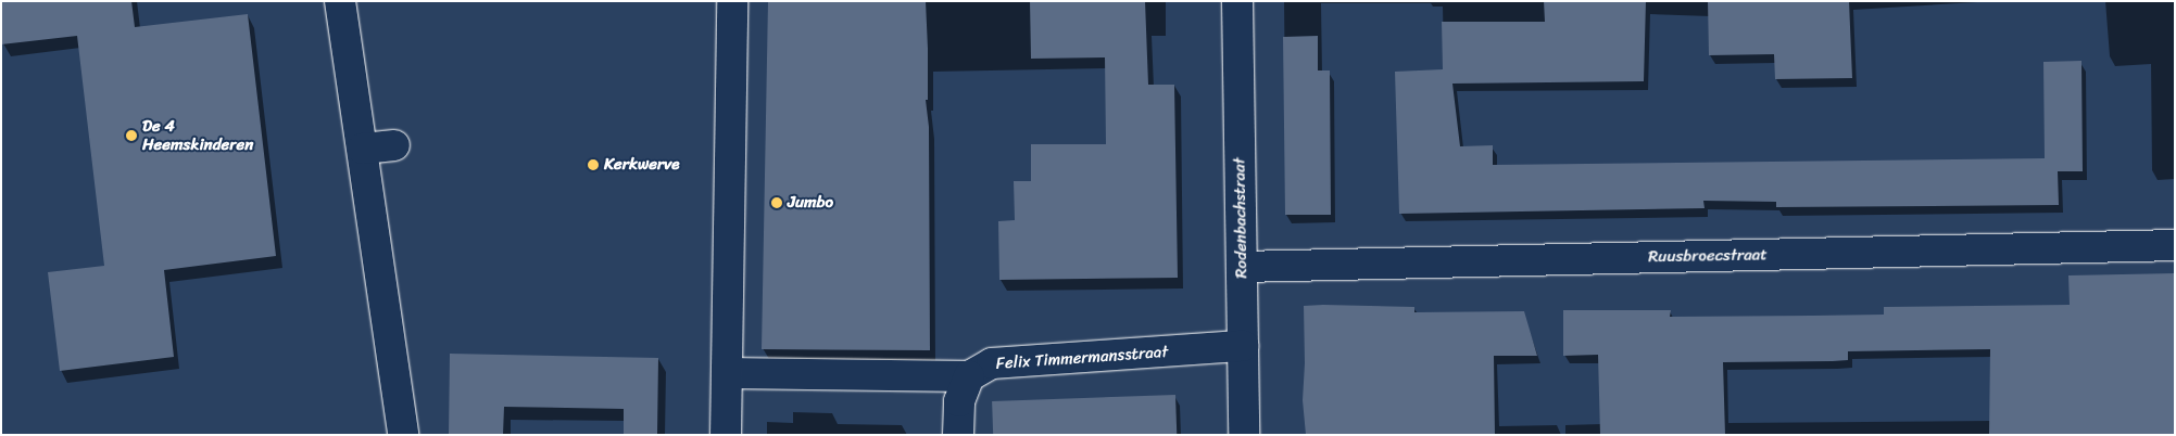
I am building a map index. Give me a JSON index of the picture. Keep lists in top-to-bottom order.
{
  "streets": {
    "street": ["Rodenbachstraat", "Ruusbroecstraat", "Felix Timmermansstraat"]
  },
  "crossings": [
    ["Rodenbachstraat", "Ruusbroecstraat"],
    ["Rodenbachstraat", "Felix Timmermansstraat"]
  ],
  "places": ["De 4 Heemskinderen", "Kerkwerve", "Jumbo"]
}
